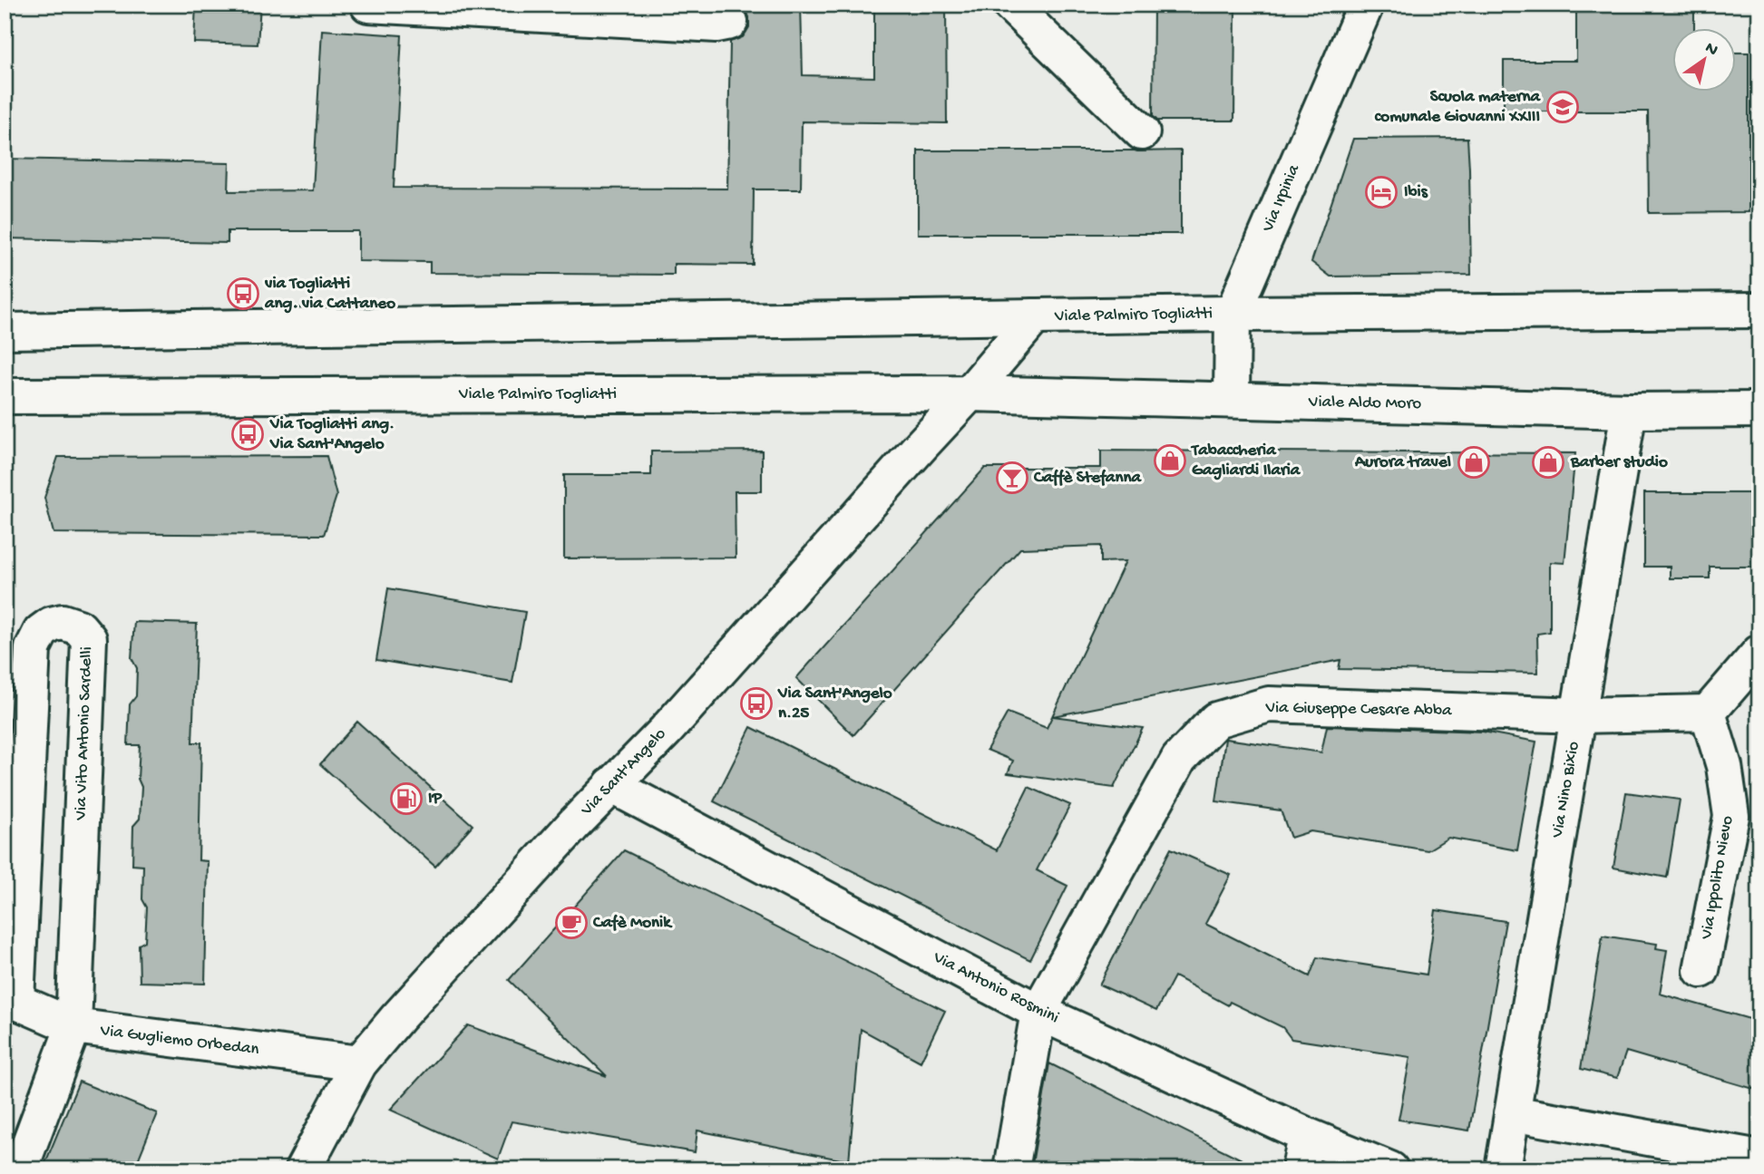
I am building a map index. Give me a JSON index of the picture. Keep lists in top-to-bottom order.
{
  "streets": {
    "street": [
      "Via Irpinia",
      "Viale Palmiro Togliatti",
      "Viale Aldo Moro",
      "Via Giuseppe Cesare Abba",
      "Via Vito Antonio Sardelli",
      "Via Sant'Angelo",
      "Via Nino Bixio",
      "Via Ippolito Nievo",
      "Via Antonio Rosmini",
      "Via Gugliemo Orbedan"
    ]
  },
  "crossings": [
    ["Via Irpinia", "Viale Palmiro Togliatti"],
    ["Via Irpinia", "Viale Aldo Moro"],
    ["Viale Palmiro Togliatti", "Viale Aldo Moro"],
    ["Viale Palmiro Togliatti", "Via Sant'Angelo"],
    ["Viale Aldo Moro", "Via Sant'Angelo"],
    ["Viale Aldo Moro", "Via Nino Bixio"],
    ["Via Giuseppe Cesare Abba", "Via Nino Bixio"],
    ["Via Giuseppe Cesare Abba", "Via Antonio Rosmini"],
    ["Via Vito Antonio Sardelli", "Via Gugliemo Orbedan"],
    ["Via Sant'Angelo", "Via Antonio Rosmini"],
    ["Via Sant'Angelo", "Via Gugliemo Orbedan"]
  ],
  "places": {
    "school or university": ["Scuola materna comunale Giovanni XXIII"],
    "hotel": ["Ibis"],
    "bus stop": ["via Togliatti ang. via Cattaneo", "Via Togliatti ang. Via Sant'Angelo", "Via Sant'Angelo n.25"],
    "shop": ["Tabaccheria Gagliardi Ilaria", "Aurora travel", "Barber studio"],
    "bar": ["Caffè Stefanna"],
    "fuel station": ["IP"],
    "cafe": ["Cafè Monik"]
  },
  "north": "top right"
}
